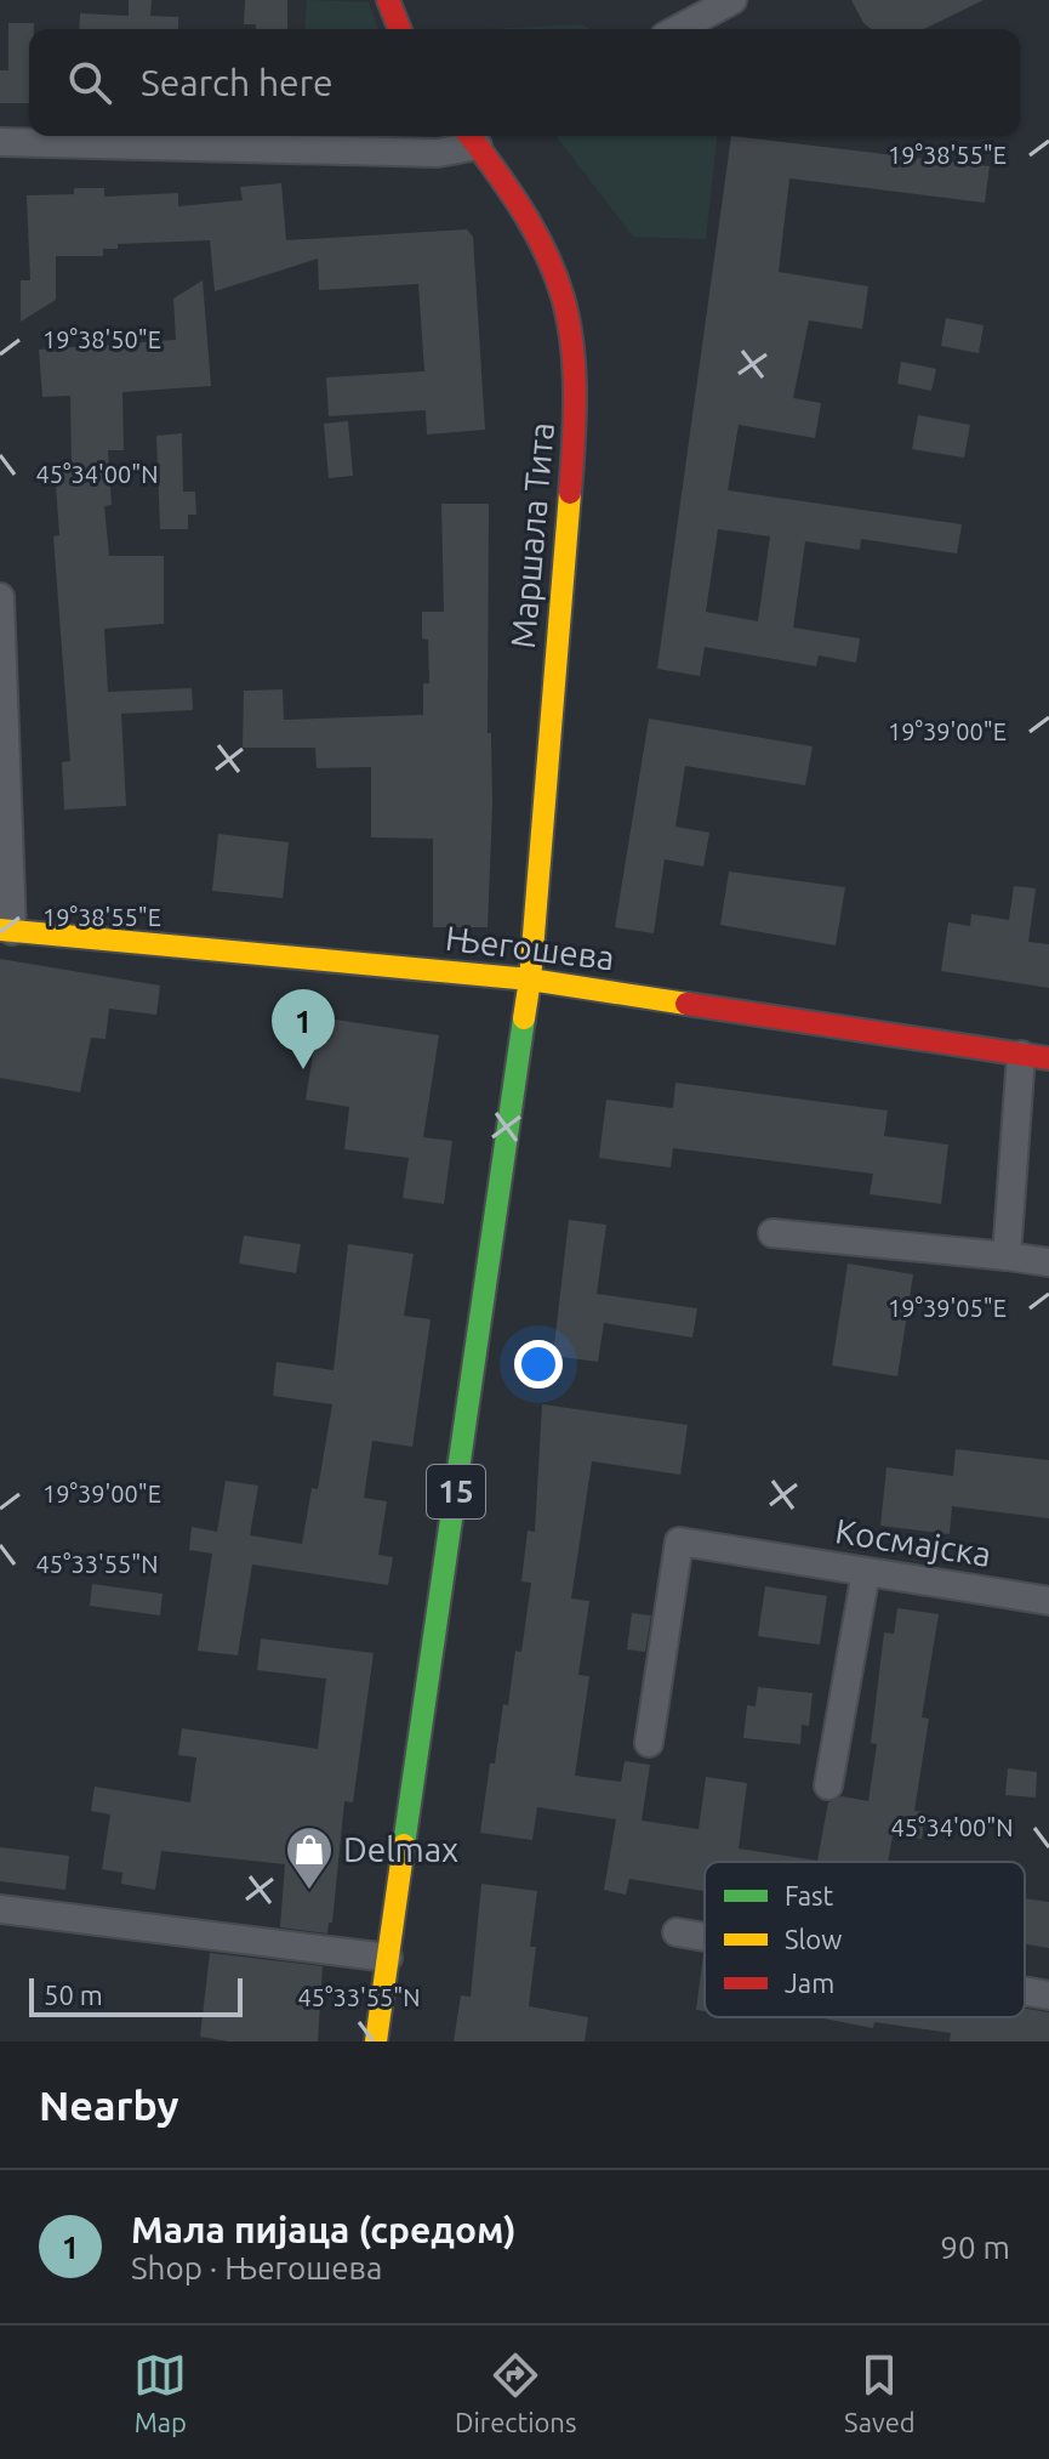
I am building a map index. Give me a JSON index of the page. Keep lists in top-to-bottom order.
{
  "streets": {
    "main road": ["Маршала Тита", "Његошева", "15"],
    "street": ["Космајска"]
  },
  "crossings": [
    ["Маршала Тита", "Његошева"],
    ["Маршала Тита", "15"],
    ["Његошева", "15"]
  ],
  "places": {
    "shop": ["Delmax"]
  },
  "legend": ["Fast", "Slow", "Jam"],
  "scale_bar": "50 m",
  "page": {
    "search": "Search here",
    "pins": "1",
    "scale": "50 m",
    "heading": "Nearby",
    "list": [
      {
        "mark": "1",
        "name": "Мала пијаца (средом)",
        "note": "Shop · Његошева",
        "value": "90 m"
      }
    ],
    "nav": ["Map", "Directions", "Saved"]
  },
  "coordinates": [
    "19°38'55\"E",
    "19°38'50\"E",
    "45°34'00\"N",
    "19°39'00\"E",
    "19°39'05\"E",
    "45°33'55\"N"
  ]
}
